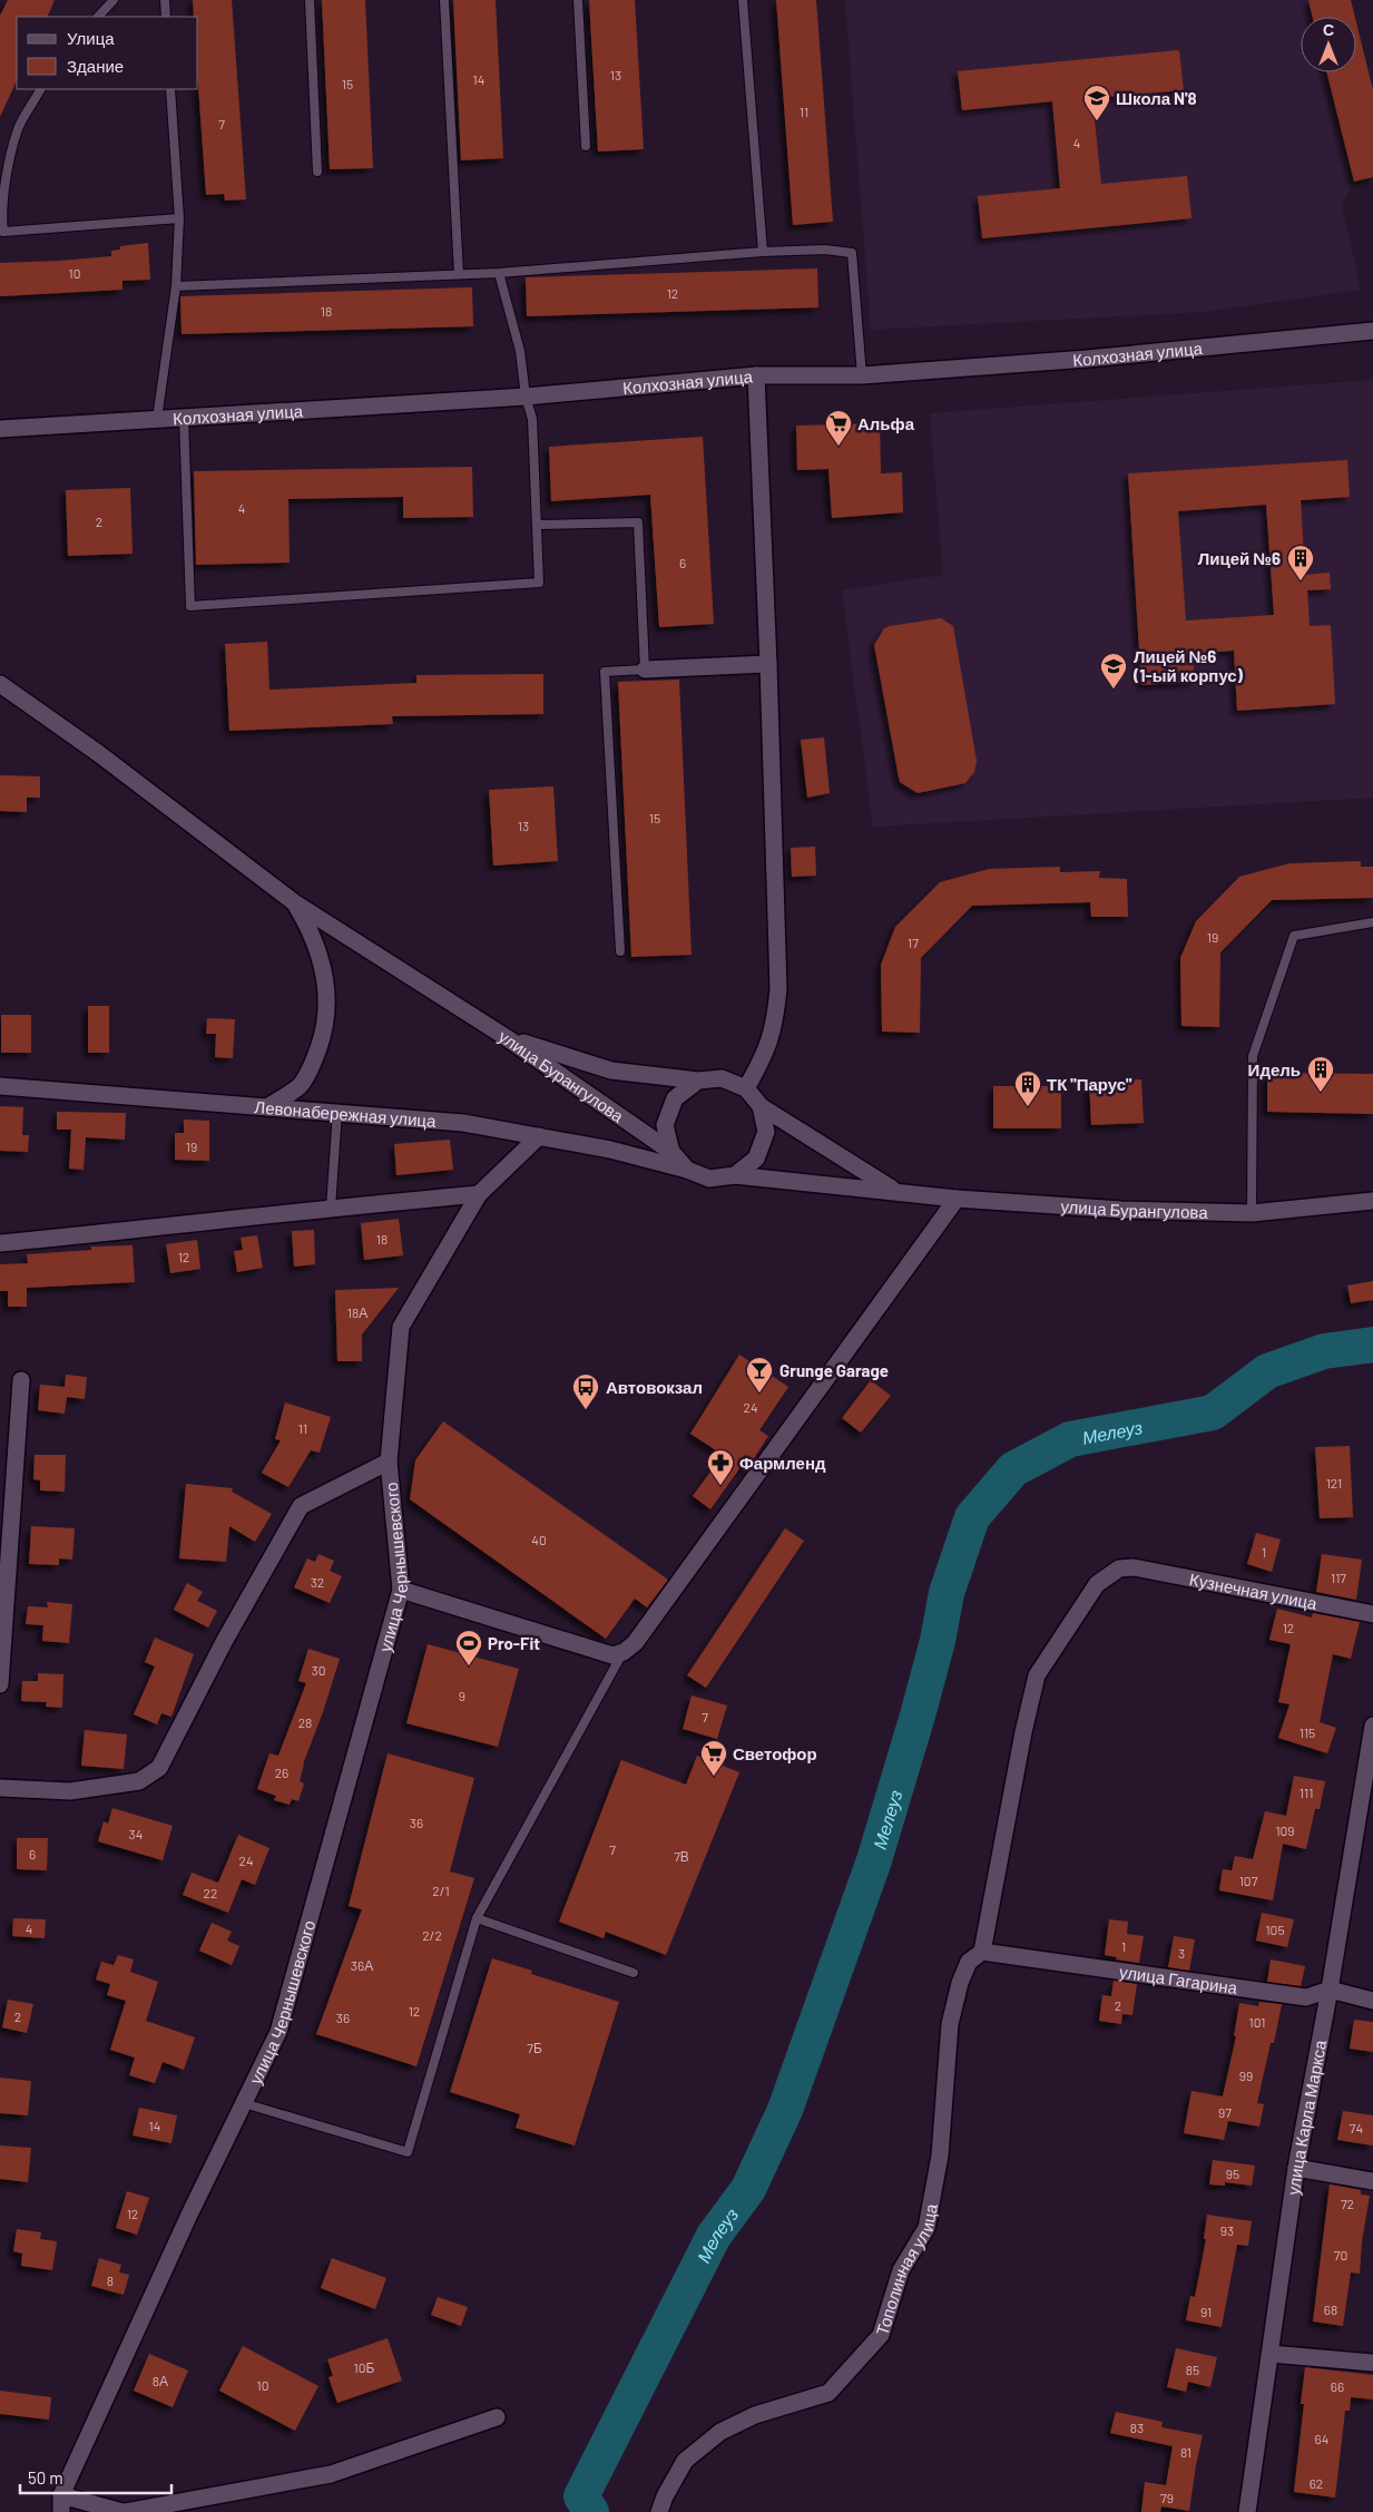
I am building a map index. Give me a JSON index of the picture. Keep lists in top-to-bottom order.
{
  "streets": {
    "street": [
      "Колхозная улица",
      "улица Бурангулова",
      "Левонабережная улица",
      "улица Чернышевского",
      "Кузнечная улица",
      "улица Гагарина",
      "улица Карла Маркса",
      "Тополинная улица"
    ]
  },
  "crossings": [
    ["улица Бурангулова", "Левонабережная улица"],
    ["Левонабережная улица", "улица Чернышевского"],
    ["Кузнечная улица", "улица Гагарина"],
    ["Кузнечная улица", "Тополинная улица"],
    ["улица Гагарина", "улица Карла Маркса"],
    ["улица Гагарина", "Тополинная улица"]
  ],
  "water": ["Мелеуз"],
  "places": {
    "school or university": ["Школа N'8", "Лицей №6 (1-ый корпус)"],
    "supermarket": ["Альфа", "Светофор"],
    "building": ["Лицей №6", "Идель", "ТК \"Парус\""],
    "bar": ["Grunge Garage"],
    "bus stop": ["Автовокзал"],
    "pharmacy": ["Фармленд"],
    "sports": ["Pro-Fit"]
  },
  "house_numbers": [
    "13",
    "14",
    "15",
    "11",
    "7",
    "4",
    "10",
    "12",
    "18",
    "4",
    "2",
    "6",
    "15",
    "13",
    "19",
    "17",
    "19",
    "18",
    "12",
    "18А",
    "24",
    "11",
    "121",
    "40",
    "1",
    "117",
    "32",
    "12",
    "30",
    "9",
    "7",
    "28",
    "115",
    "26",
    "111",
    "36",
    "109",
    "34",
    "7",
    "6",
    "7В",
    "24",
    "107",
    "2/1",
    "22",
    "4",
    "105",
    "2/2",
    "1",
    "3",
    "36А",
    "2",
    "12",
    "2",
    "36",
    "101",
    "7Б",
    "99",
    "97",
    "14",
    "74",
    "95",
    "72",
    "12",
    "93",
    "70",
    "8",
    "68",
    "91",
    "10Б",
    "85",
    "8А",
    "10",
    "66",
    "83",
    "64",
    "81",
    "62",
    "79"
  ],
  "legend": ["Улица", "Здание"],
  "scale_bar": "50 m",
  "north": "top"
}
